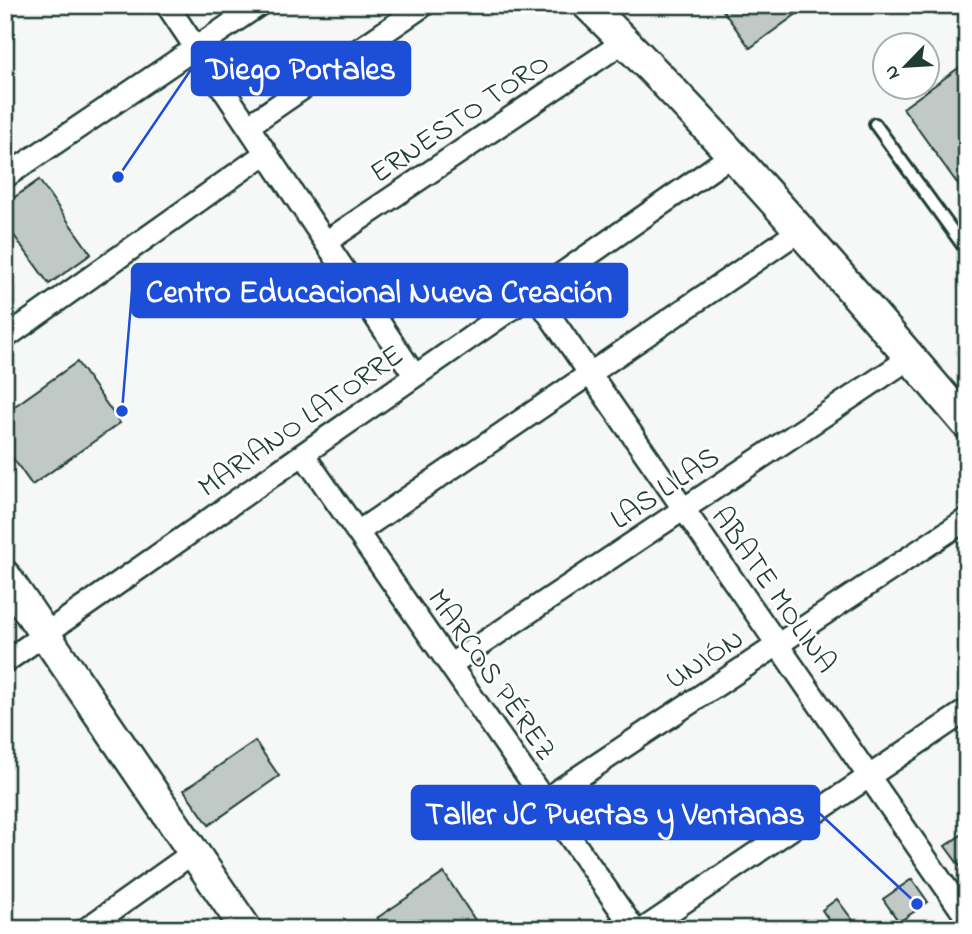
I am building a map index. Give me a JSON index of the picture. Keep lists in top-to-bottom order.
{
  "streets": {
    "street": [
      "ERNESTO TORO",
      "MARIANO LATORRE",
      "LAS LILAS",
      "ABATE MOLINA",
      "UNIÓN",
      "MARCOS PÉREZ"
    ]
  },
  "crossings": [
    ["MARIANO LATORRE", "ABATE MOLINA"],
    ["MARIANO LATORRE", "MARCOS PÉREZ"],
    ["LAS LILAS", "ABATE MOLINA"],
    ["LAS LILAS", "MARCOS PÉREZ"],
    ["ABATE MOLINA", "UNIÓN"],
    ["UNIÓN", "MARCOS PÉREZ"]
  ],
  "places": ["Diego Portales", "Centro Educacional Nueva Creación", "Taller JC Puertas y Ventanas"],
  "north": "bottom left"
}
